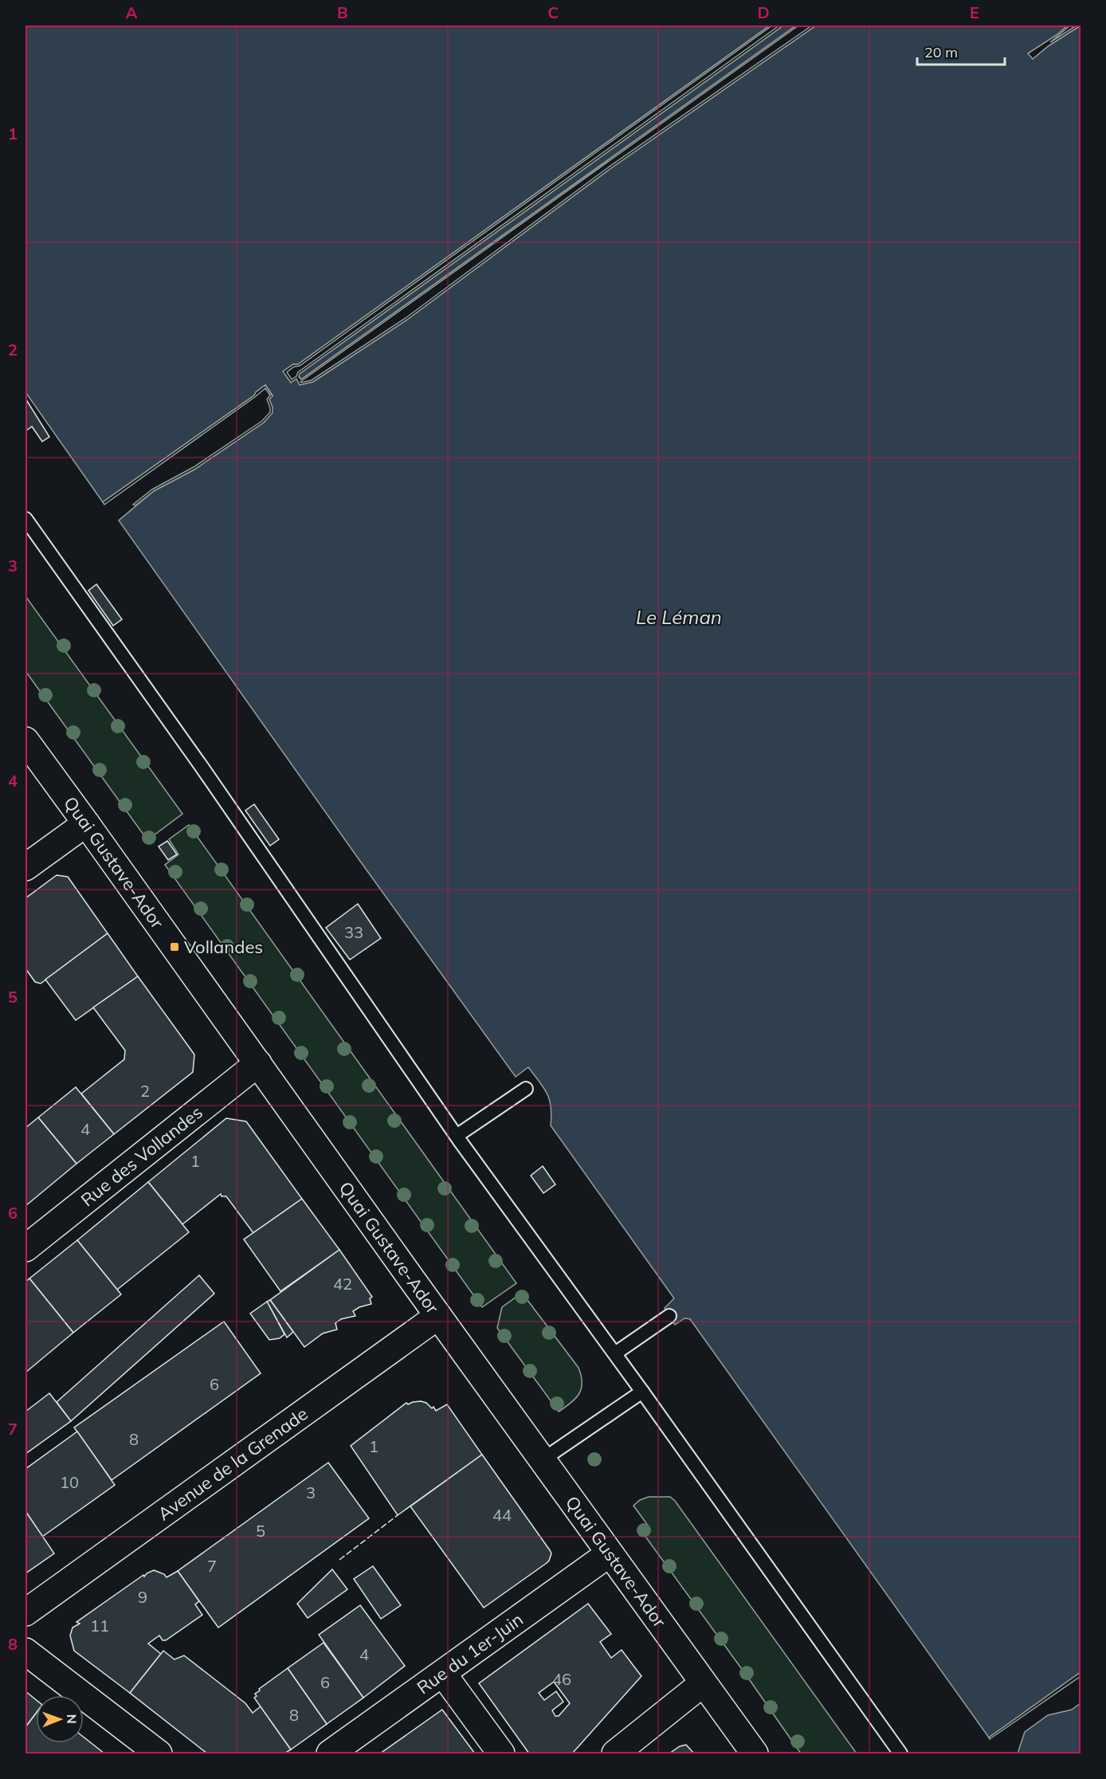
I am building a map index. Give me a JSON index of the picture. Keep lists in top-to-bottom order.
{
  "streets": {
    "street": [
      "Quai Gustave-Ador",
      "Rue des Vollandes",
      "Avenue de la Grenade",
      "Rue du 1er-Juin"
    ]
  },
  "crossings": [
    ["Quai Gustave-Ador", "Rue des Vollandes"],
    ["Quai Gustave-Ador", "Avenue de la Grenade"],
    ["Quai Gustave-Ador", "Rue du 1er-Juin"]
  ],
  "water": ["Le Léman"],
  "places": {
    "transit": ["Vollandes"]
  },
  "house_numbers": [
    "33",
    "2",
    "4",
    "1",
    "42",
    "6",
    "8",
    "1",
    "10",
    "3",
    "44",
    "5",
    "7",
    "9",
    "11",
    "4",
    "46",
    "6",
    "8"
  ],
  "scale_bar": "20 m",
  "north": "right",
  "grid": {
    "columns": [
      "A",
      "B",
      "C",
      "D",
      "E"
    ],
    "rows": [
      "1",
      "2",
      "3",
      "4",
      "5",
      "6",
      "7",
      "8"
    ]
  }
}
